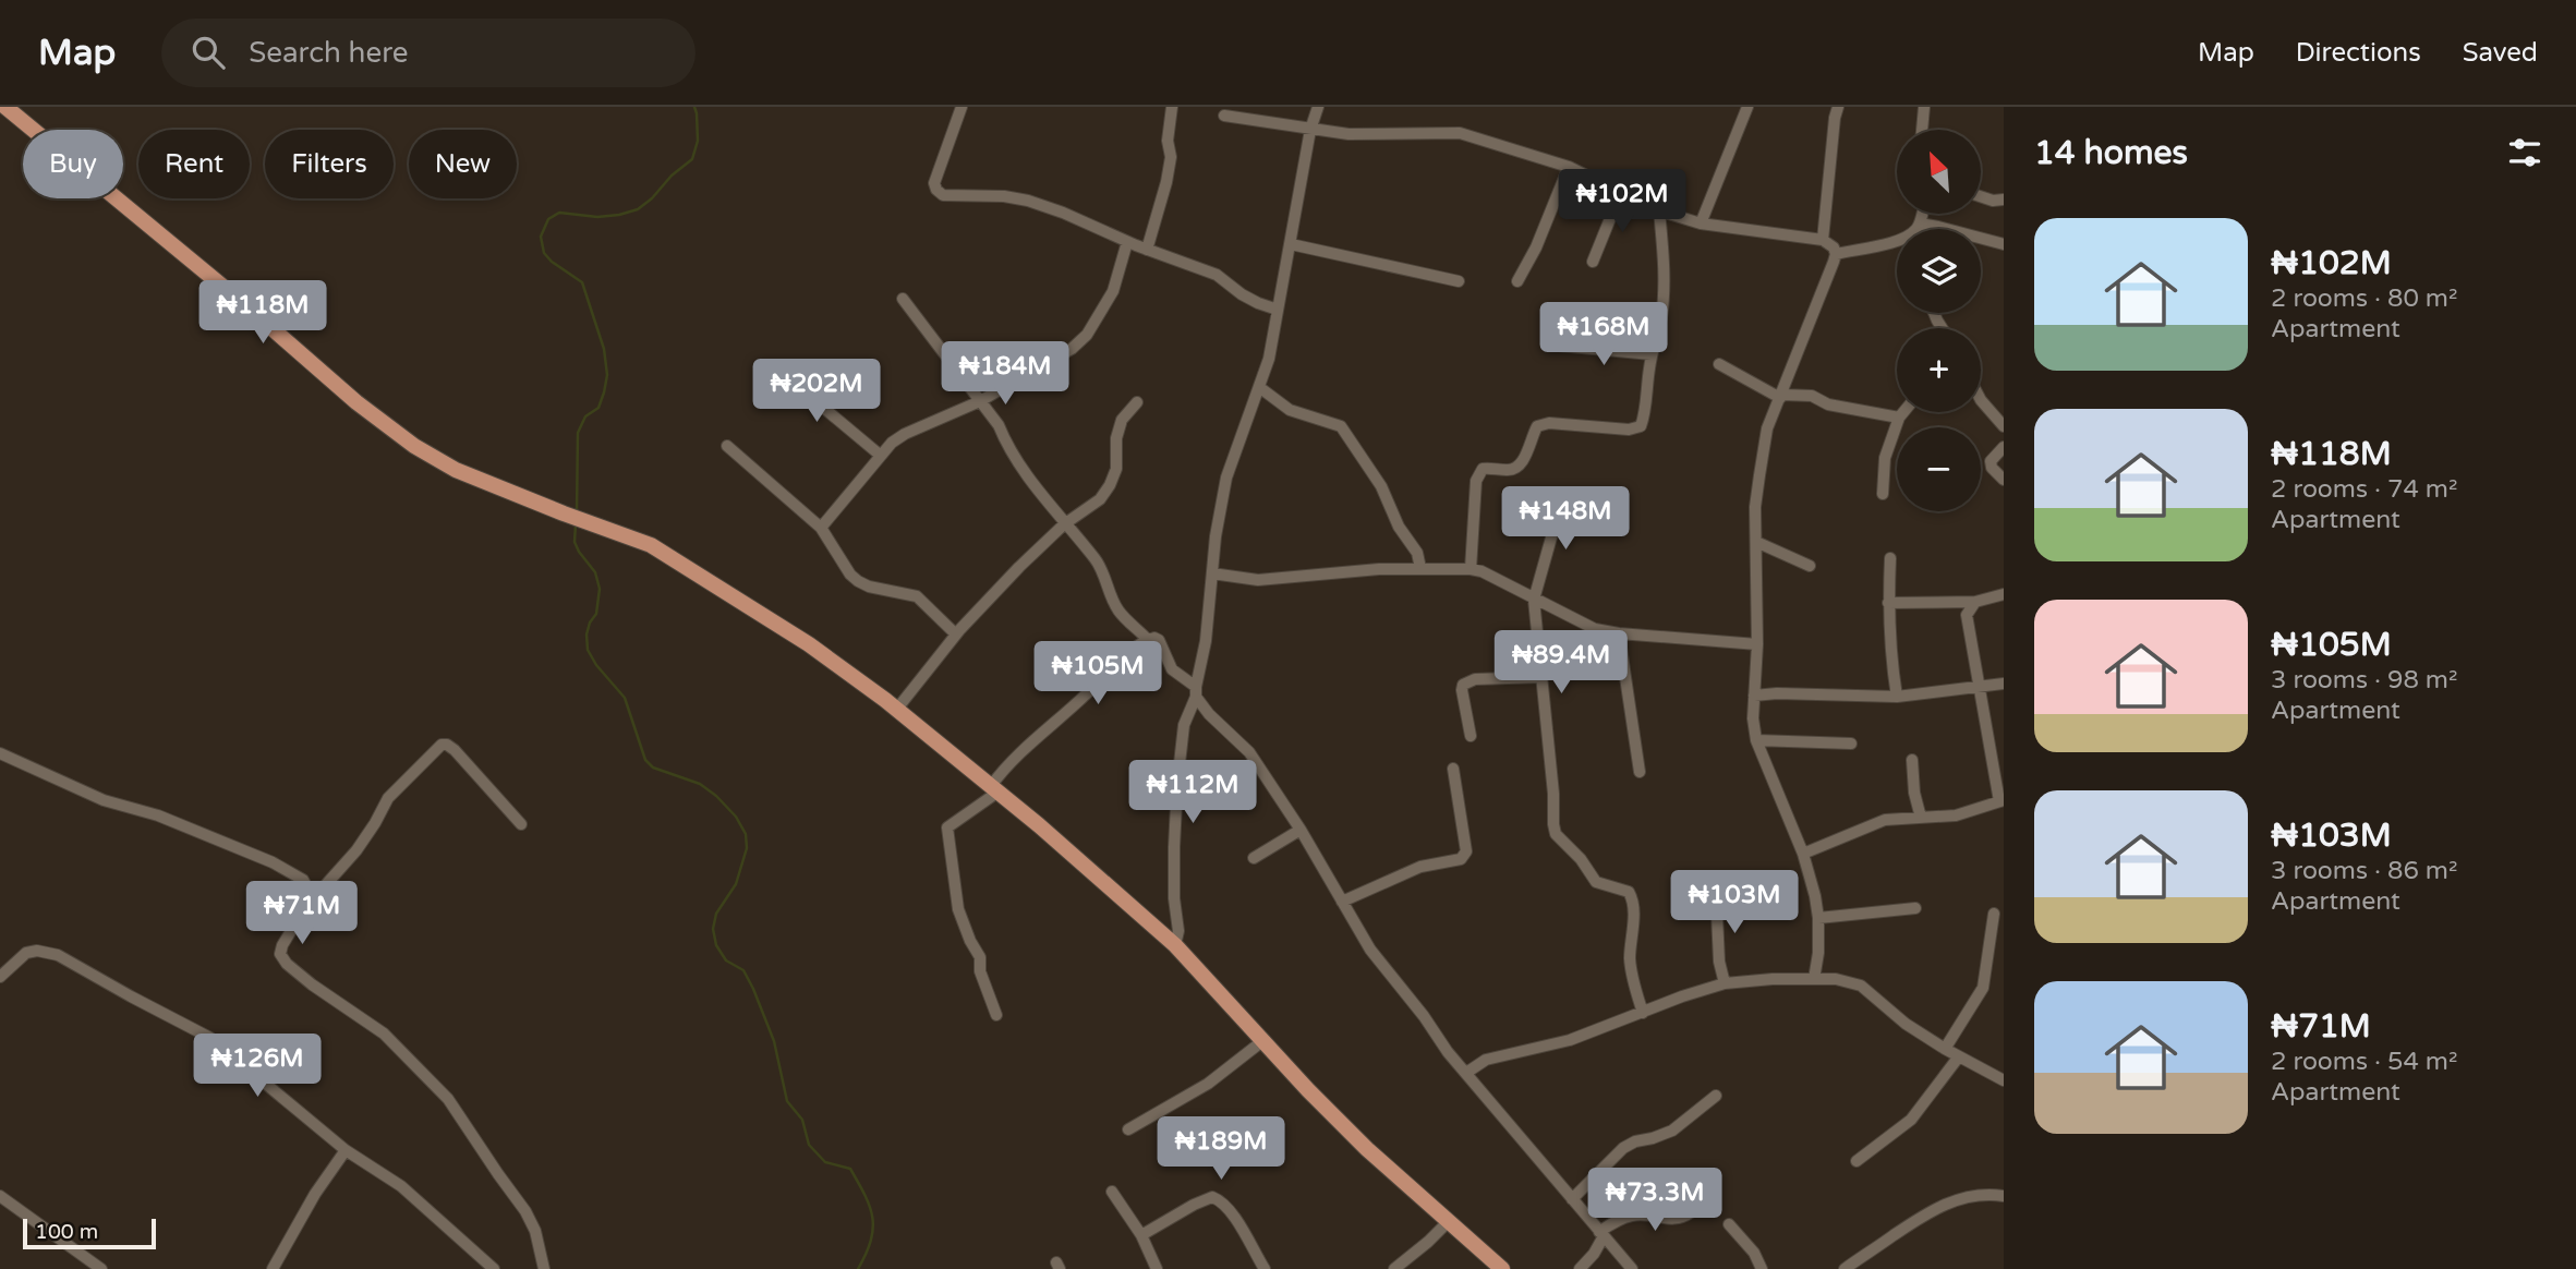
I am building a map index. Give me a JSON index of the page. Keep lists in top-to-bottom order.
{
  "scale_bar": "100 m",
  "north": "top left",
  "page": {
    "header": "Map",
    "search": "Search here",
    "nav": ["Map", "Directions", "Saved"],
    "heading": "14 homes",
    "map_buttons": ["+", "−"],
    "chip": [
      "Buy",
      "Rent",
      "Filters",
      "New"
    ],
    "price": [
      "₦102M",
      "₦118M",
      "₦168M",
      "₦184M",
      "₦202M",
      "₦148M",
      "₦89.4M",
      "₦105M",
      "₦112M",
      "₦103M",
      "₦71M",
      "₦126M",
      "₦189M",
      "₦73.3M"
    ],
    "list": [
      {
        "name": "₦102M",
        "note": "2 rooms · 80 m² · Apartment"
      },
      {
        "name": "₦118M",
        "note": "2 rooms · 74 m² · Apartment"
      },
      {
        "name": "₦105M",
        "note": "3 rooms · 98 m² · Apartment"
      },
      {
        "name": "₦103M",
        "note": "3 rooms · 86 m² · Apartment"
      },
      {
        "name": "₦71M",
        "note": "2 rooms · 54 m² · Apartment"
      }
    ],
    "scale": "100 m"
  }
}
